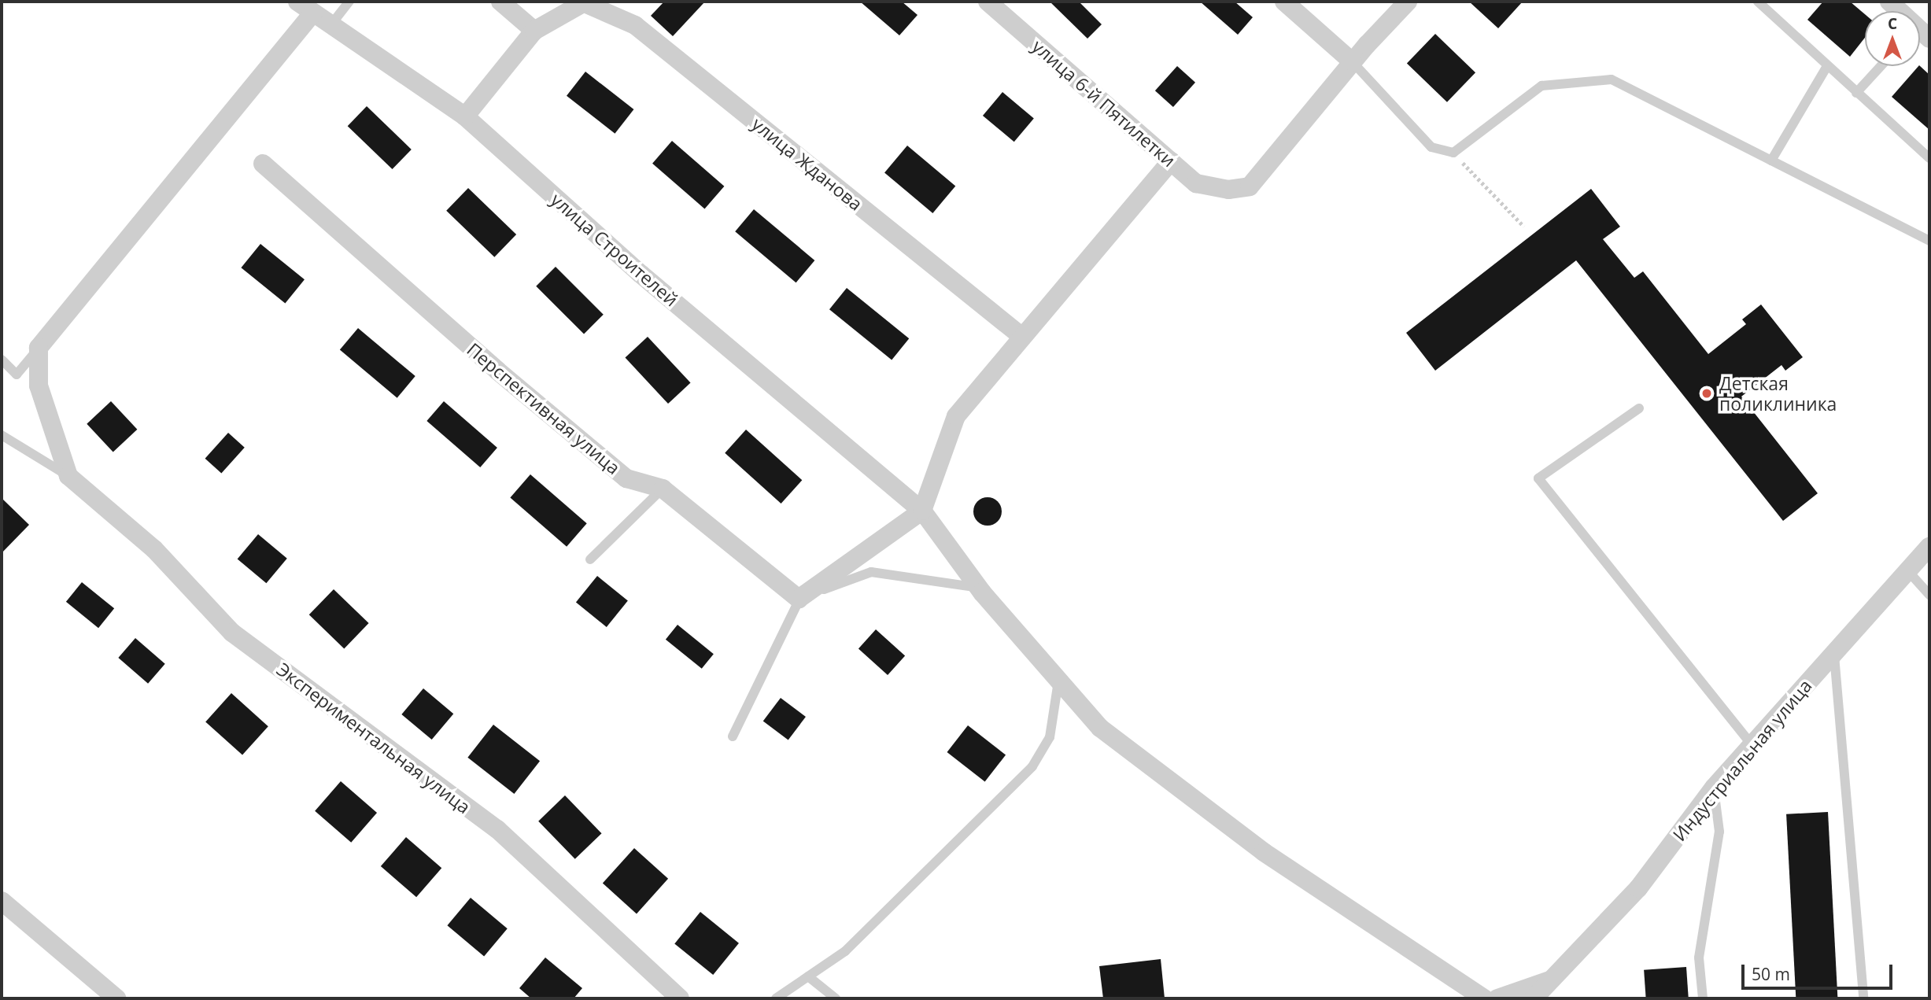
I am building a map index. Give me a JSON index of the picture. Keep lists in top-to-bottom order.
{
  "streets": {
    "street": [
      "улица 6-й Пятилетки",
      "улица Жданова",
      "улица Строителей",
      "Перспективная улица",
      "Экспериментальная улица",
      "Индустриальная улица"
    ]
  },
  "places": ["Детская поликлиника"],
  "scale_bar": "50 m",
  "north": "top"
}
